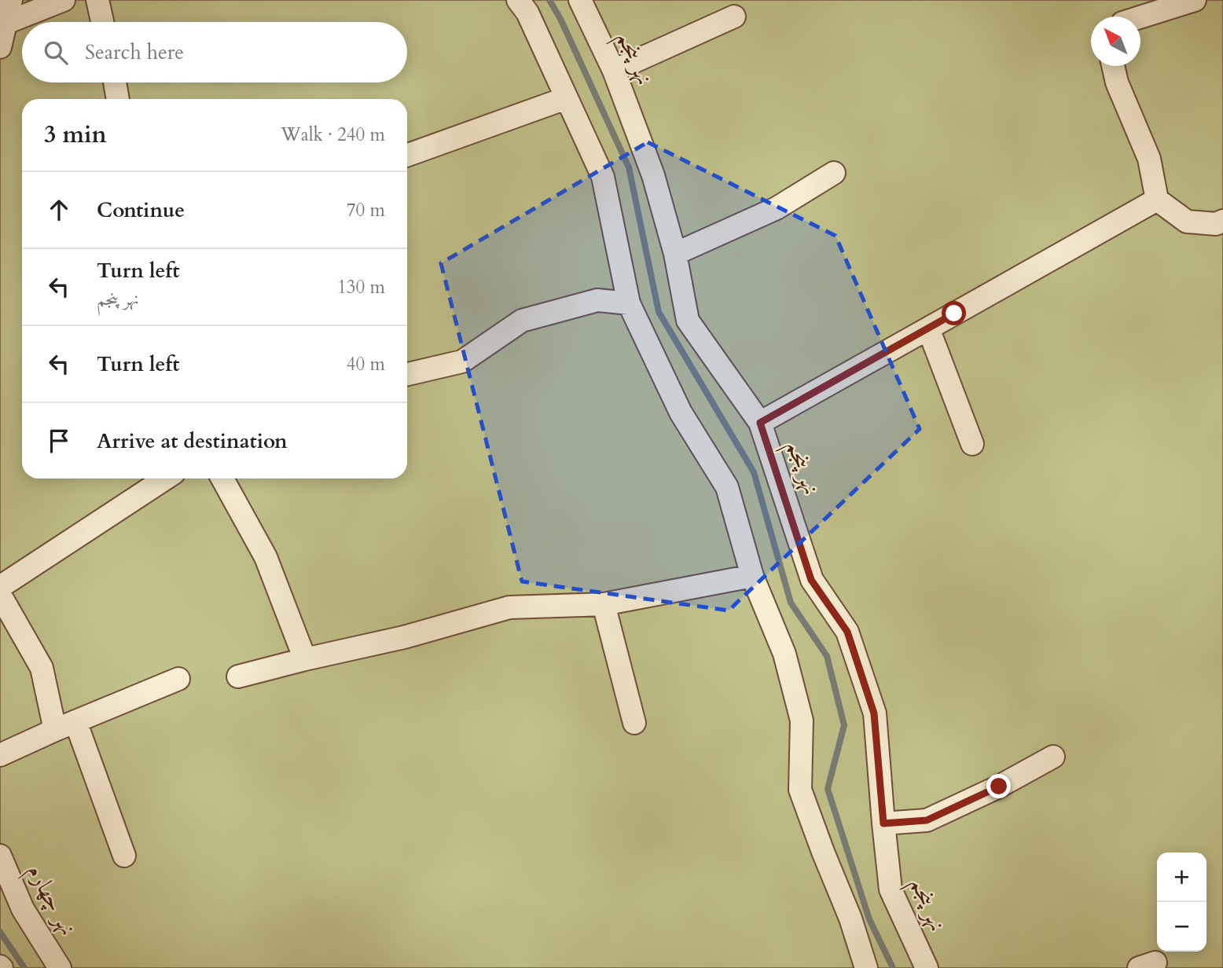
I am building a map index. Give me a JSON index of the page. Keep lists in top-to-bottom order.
{
  "streets": {
    "street": ["نهر پنجم", "نهر چهارم"]
  },
  "north": "top left",
  "page": {
    "search": "Search here",
    "heading": ["3 min", "Walk · 240 m"],
    "list": [
      ["Continue", "70 m"],
      ["Turn left", "نهر پنجم", "130 m"],
      ["Turn left", "40 m"],
      "Arrive at destination"
    ],
    "map_buttons": ["+", "−"]
  }
}
